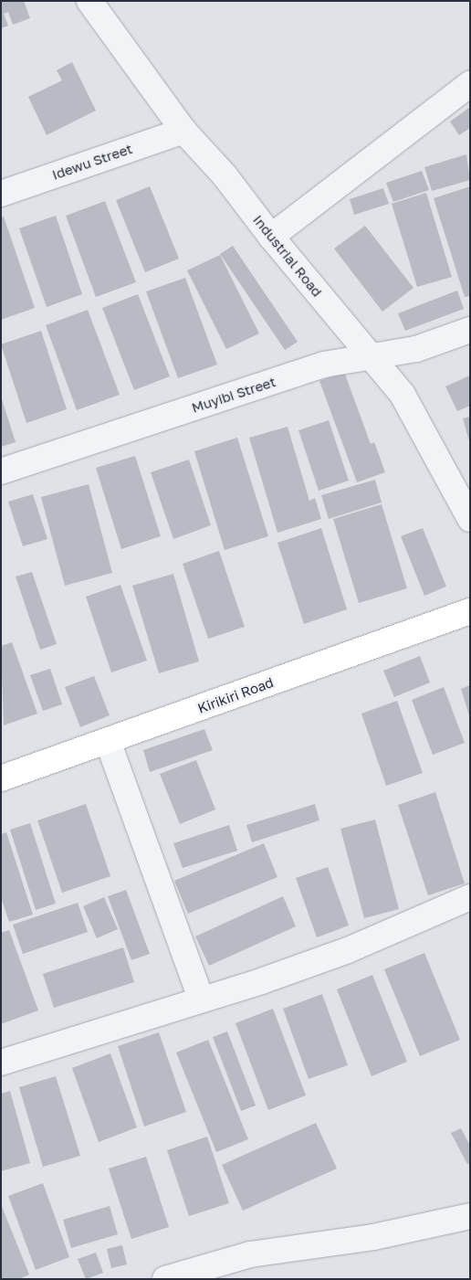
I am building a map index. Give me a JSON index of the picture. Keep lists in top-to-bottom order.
{
  "streets": {
    "main road": ["Kirikiri Road"],
    "street": ["Idewu Street", "Industrial Road", "Muyibi Street"]
  },
  "crossings": [
    ["Idewu Street", "Industrial Road"],
    ["Industrial Road", "Muyibi Street"]
  ]
}
